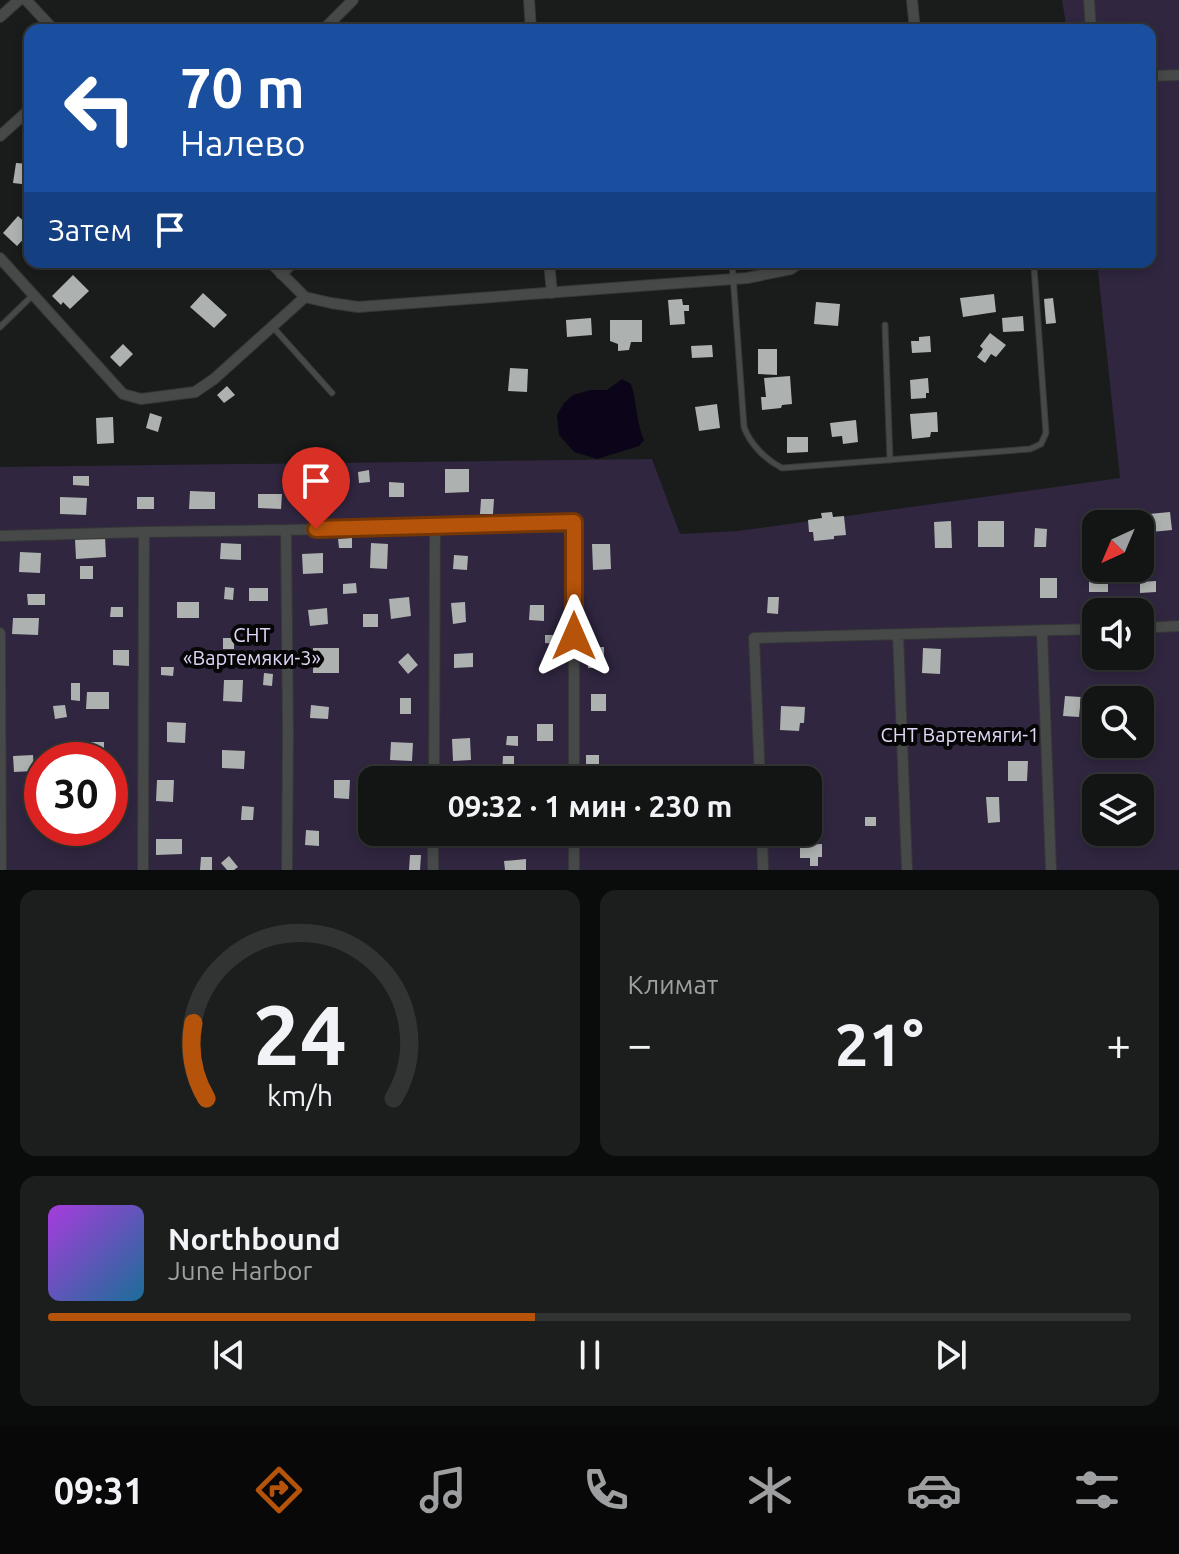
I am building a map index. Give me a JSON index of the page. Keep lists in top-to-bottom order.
{
  "parks": ["СНТ «Вартемяки-3»", "СНТ Вартемяги-1"],
  "north": "bottom left",
  "page": {
    "turn": ["70 m", "Налево"],
    "then": "Затем",
    "limit": "30",
    "trip": "09:32 · 1 мин · 230 m",
    "tile": "Климат",
    "heat": ["−", "21°", "+"],
    "song": ["Northbound", "June Harbor"],
    "tabs": "09:31",
    "gauge": ["24", "km/h"]
  }
}
